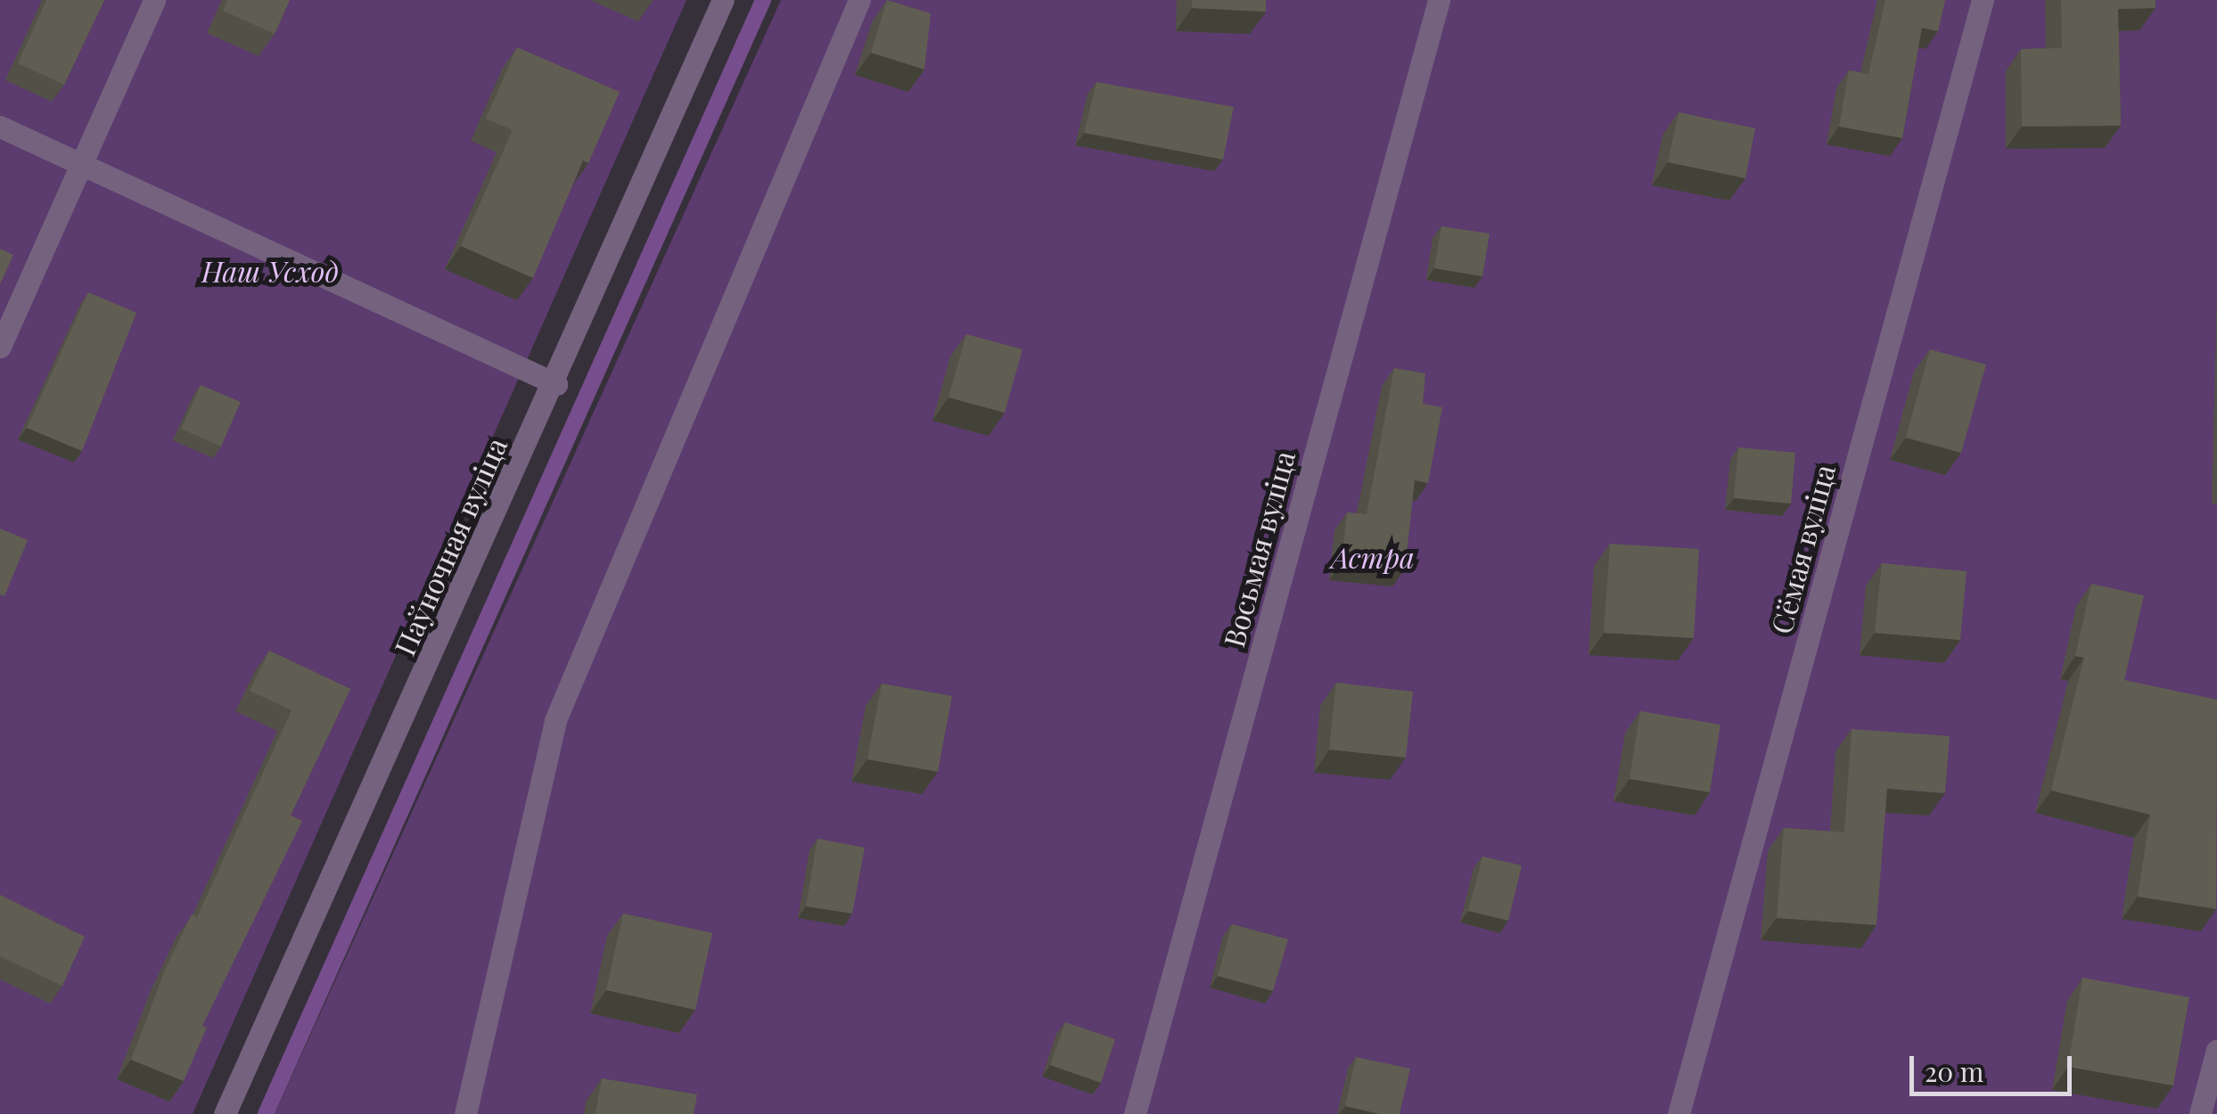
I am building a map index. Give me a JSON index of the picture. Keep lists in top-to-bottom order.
{
  "streets": {
    "lane": ["Паўночная вуліца", "Восьмая вуліца", "Сёмая вуліца"]
  },
  "parks": ["Наш Усход", "Астра"],
  "scale_bar": "20 m"
}
